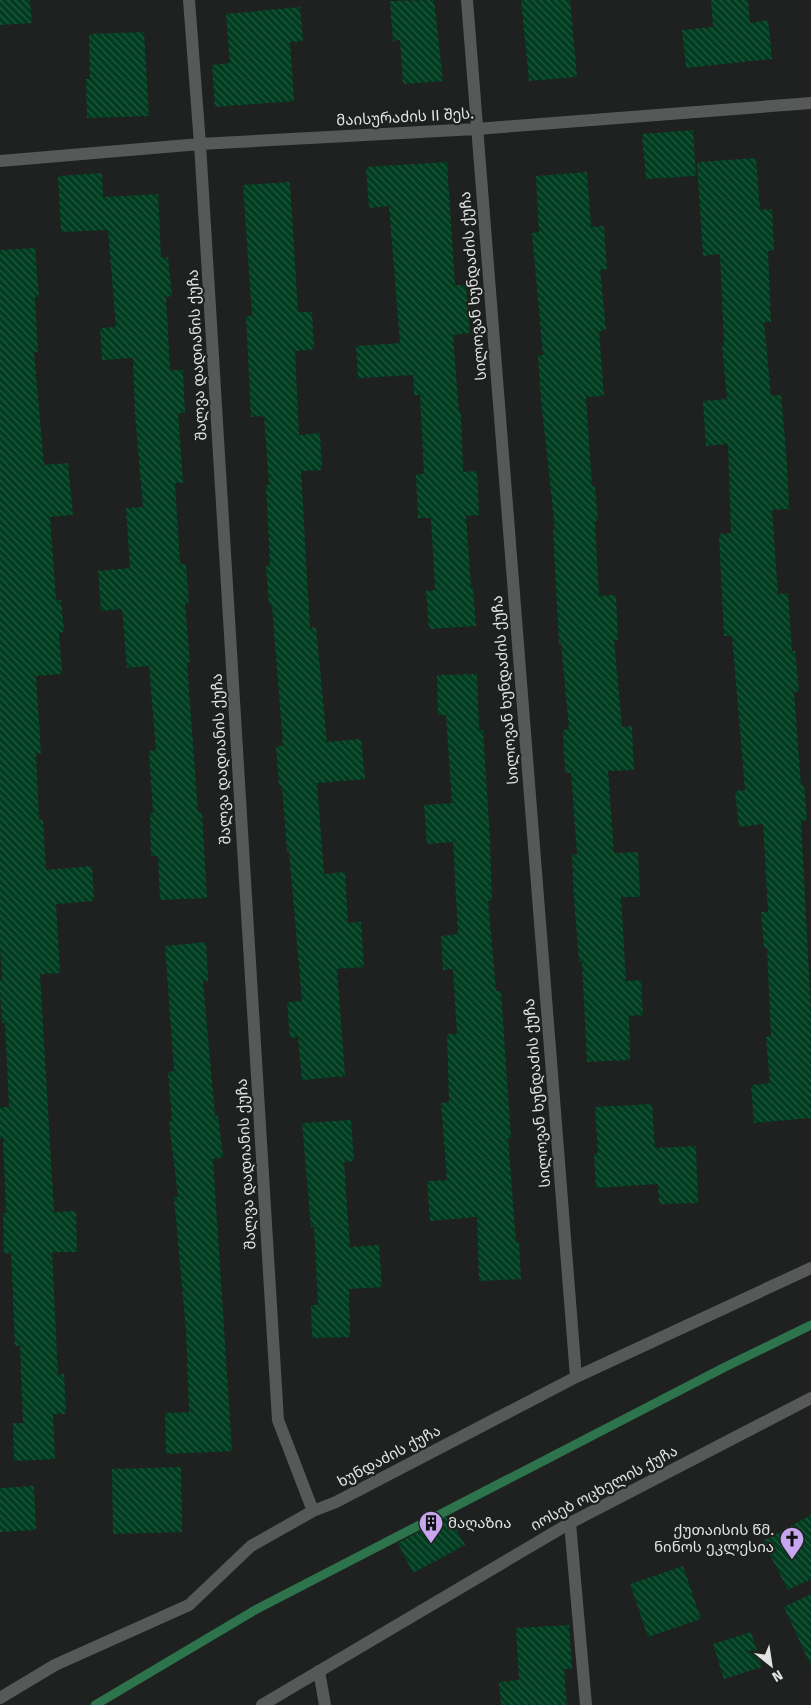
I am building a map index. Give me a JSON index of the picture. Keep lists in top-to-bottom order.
{
  "streets": {
    "street": [
      "მაისურაძის II შეს.",
      "სილოვან ხუნდაძის ქუჩა",
      "შალვა დადიანის ქუჩა",
      "ხუნდაძის ქუჩა",
      "იოსებ ოცხელის ქუჩა"
    ]
  },
  "crossings": [
    ["მაისურაძის II შეს.", "სილოვან ხუნდაძის ქუჩა"],
    ["მაისურაძის II შეს.", "შალვა დადიანის ქუჩა"],
    ["სილოვან ხუნდაძის ქუჩა", "ხუნდაძის ქუჩა"],
    ["შალვა დადიანის ქუჩა", "ხუნდაძის ქუჩა"]
  ],
  "places": {
    "building": ["მაღაზია"],
    "church": ["ქუთაისის წმ. ნინოს ეკლესია"]
  },
  "north": "bottom right"
}
